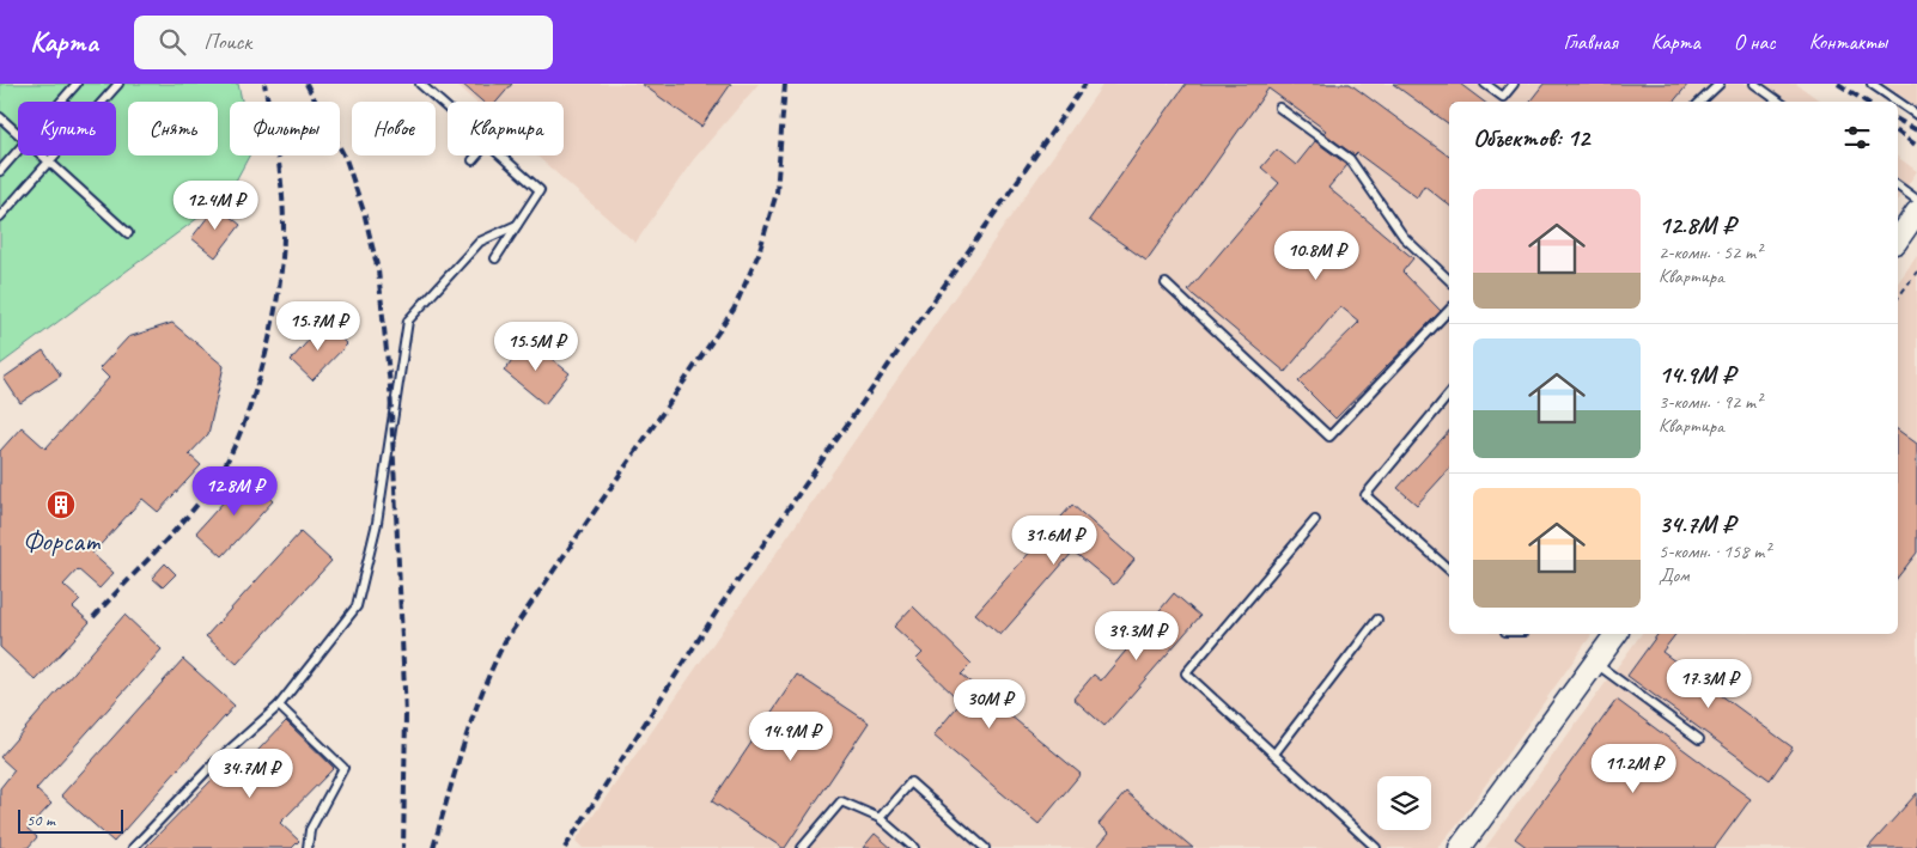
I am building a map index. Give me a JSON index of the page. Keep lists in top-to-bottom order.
{
  "places": {
    "building": ["Форсат"]
  },
  "scale_bar": "50 m",
  "page": {
    "header": "Карта",
    "search": "Поиск",
    "nav": [
      "Главная",
      "Карта",
      "О нас",
      "Контакты"
    ],
    "chip": [
      "Купить",
      "Снять",
      "Фильтры",
      "Новое",
      "Квартира"
    ],
    "heading": "Объектов: 12",
    "list": [
      {
        "name": "12.8M ₽",
        "note": "2-комн. · 52 m² · Квартира"
      },
      {
        "name": "14.9M ₽",
        "note": "3-комн. · 92 m² · Квартира"
      },
      {
        "name": "34.7M ₽",
        "note": "5-комн. · 158 m² · Дом"
      }
    ],
    "price": [
      "12.4M ₽",
      "10.8M ₽",
      "15.7M ₽",
      "15.5M ₽",
      "12.8M ₽",
      "31.6M ₽",
      "39.3M ₽",
      "17.3M ₽",
      "30M ₽",
      "14.9M ₽",
      "11.2M ₽",
      "34.7M ₽"
    ],
    "scale": "50 m"
  }
}
